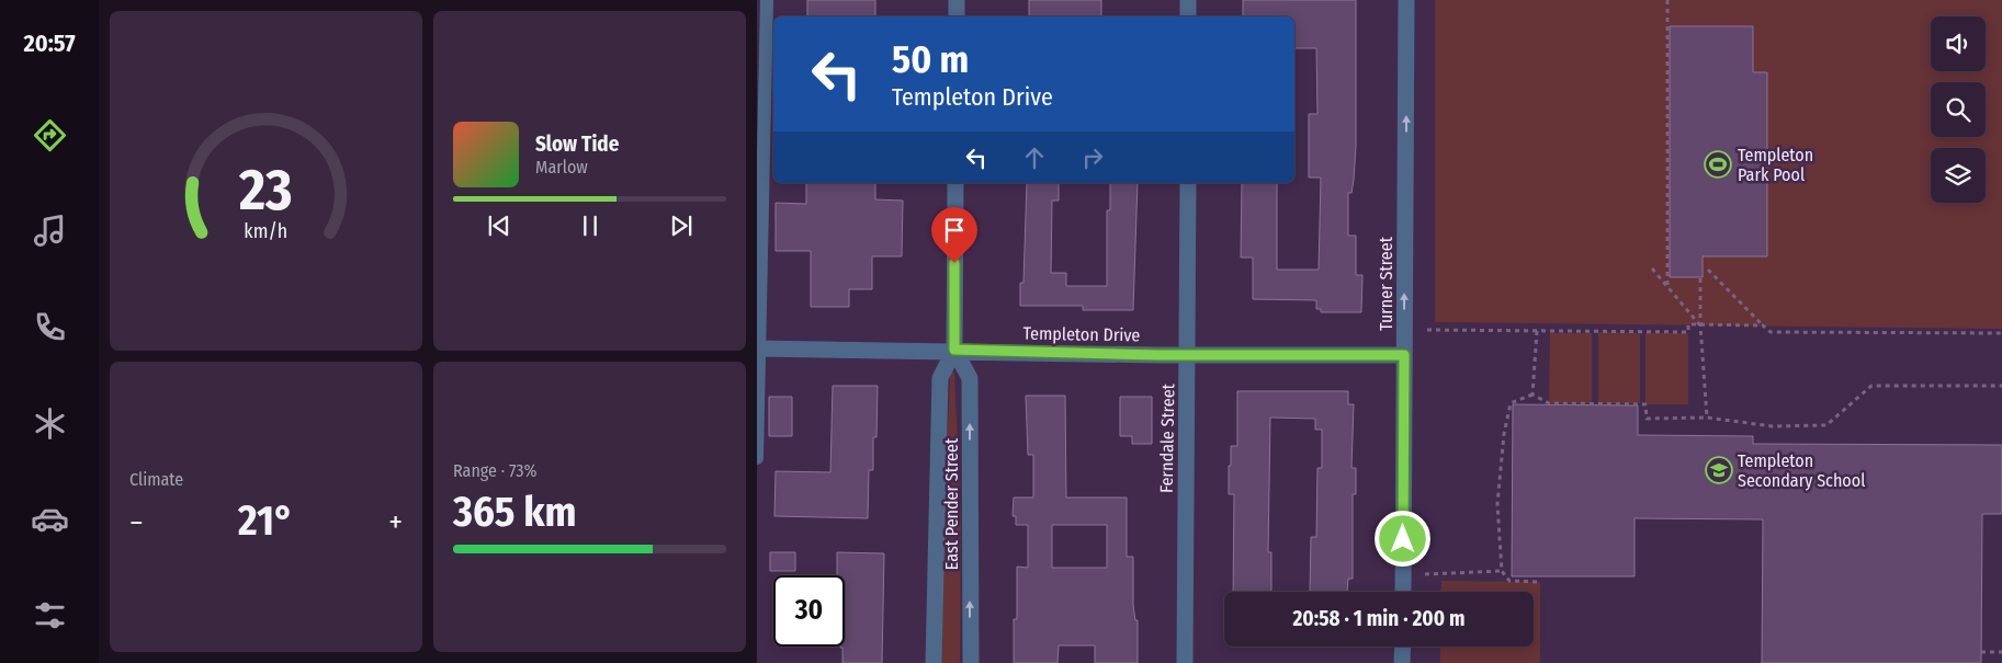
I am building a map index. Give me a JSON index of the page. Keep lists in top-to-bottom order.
{
  "streets": {
    "street": [
      "Turner Street",
      "Templeton Drive",
      "Ferndale Street",
      "East Pender Street"
    ]
  },
  "crossings": [
    ["Turner Street", "Templeton Drive"],
    ["Templeton Drive", "Ferndale Street"],
    ["Templeton Drive", "East Pender Street"]
  ],
  "one_way": ["Turner Street"],
  "places": {
    "sports": ["Templeton Park Pool"],
    "school or university": ["Templeton Secondary School"]
  },
  "page": {
    "tabs": "20:57",
    "turn": ["50 m", "Templeton Drive"],
    "song": ["Slow Tide", "Marlow"],
    "tile": [
      "Climate",
      ["Range · 73%", "365 km"]
    ],
    "heat": ["−", "21°", "+"],
    "limit": "30",
    "trip": "20:58 · 1 min · 200 m",
    "gauge": ["23", "km/h"]
  }
}
